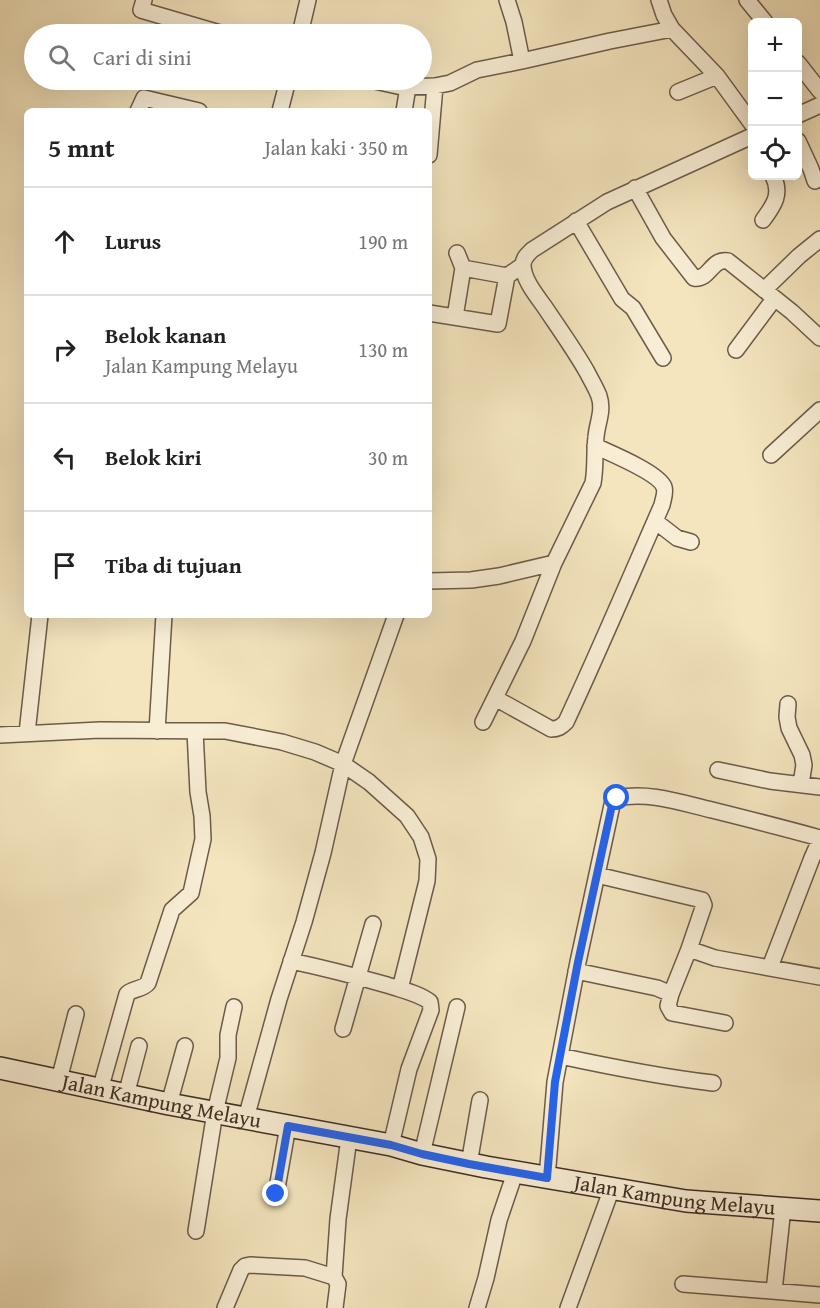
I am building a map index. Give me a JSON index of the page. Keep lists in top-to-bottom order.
{
  "streets": {
    "main road": ["Jalan Kampung Melayu"]
  },
  "page": {
    "map_buttons": ["+", "−"],
    "search": "Cari di sini",
    "heading": ["5 mnt", "Jalan kaki · 350 m"],
    "list": [
      ["Lurus", "190 m"],
      ["Belok kanan", "Jalan Kampung Melayu", "130 m"],
      ["Belok kiri", "30 m"],
      "Tiba di tujuan"
    ]
  }
}
